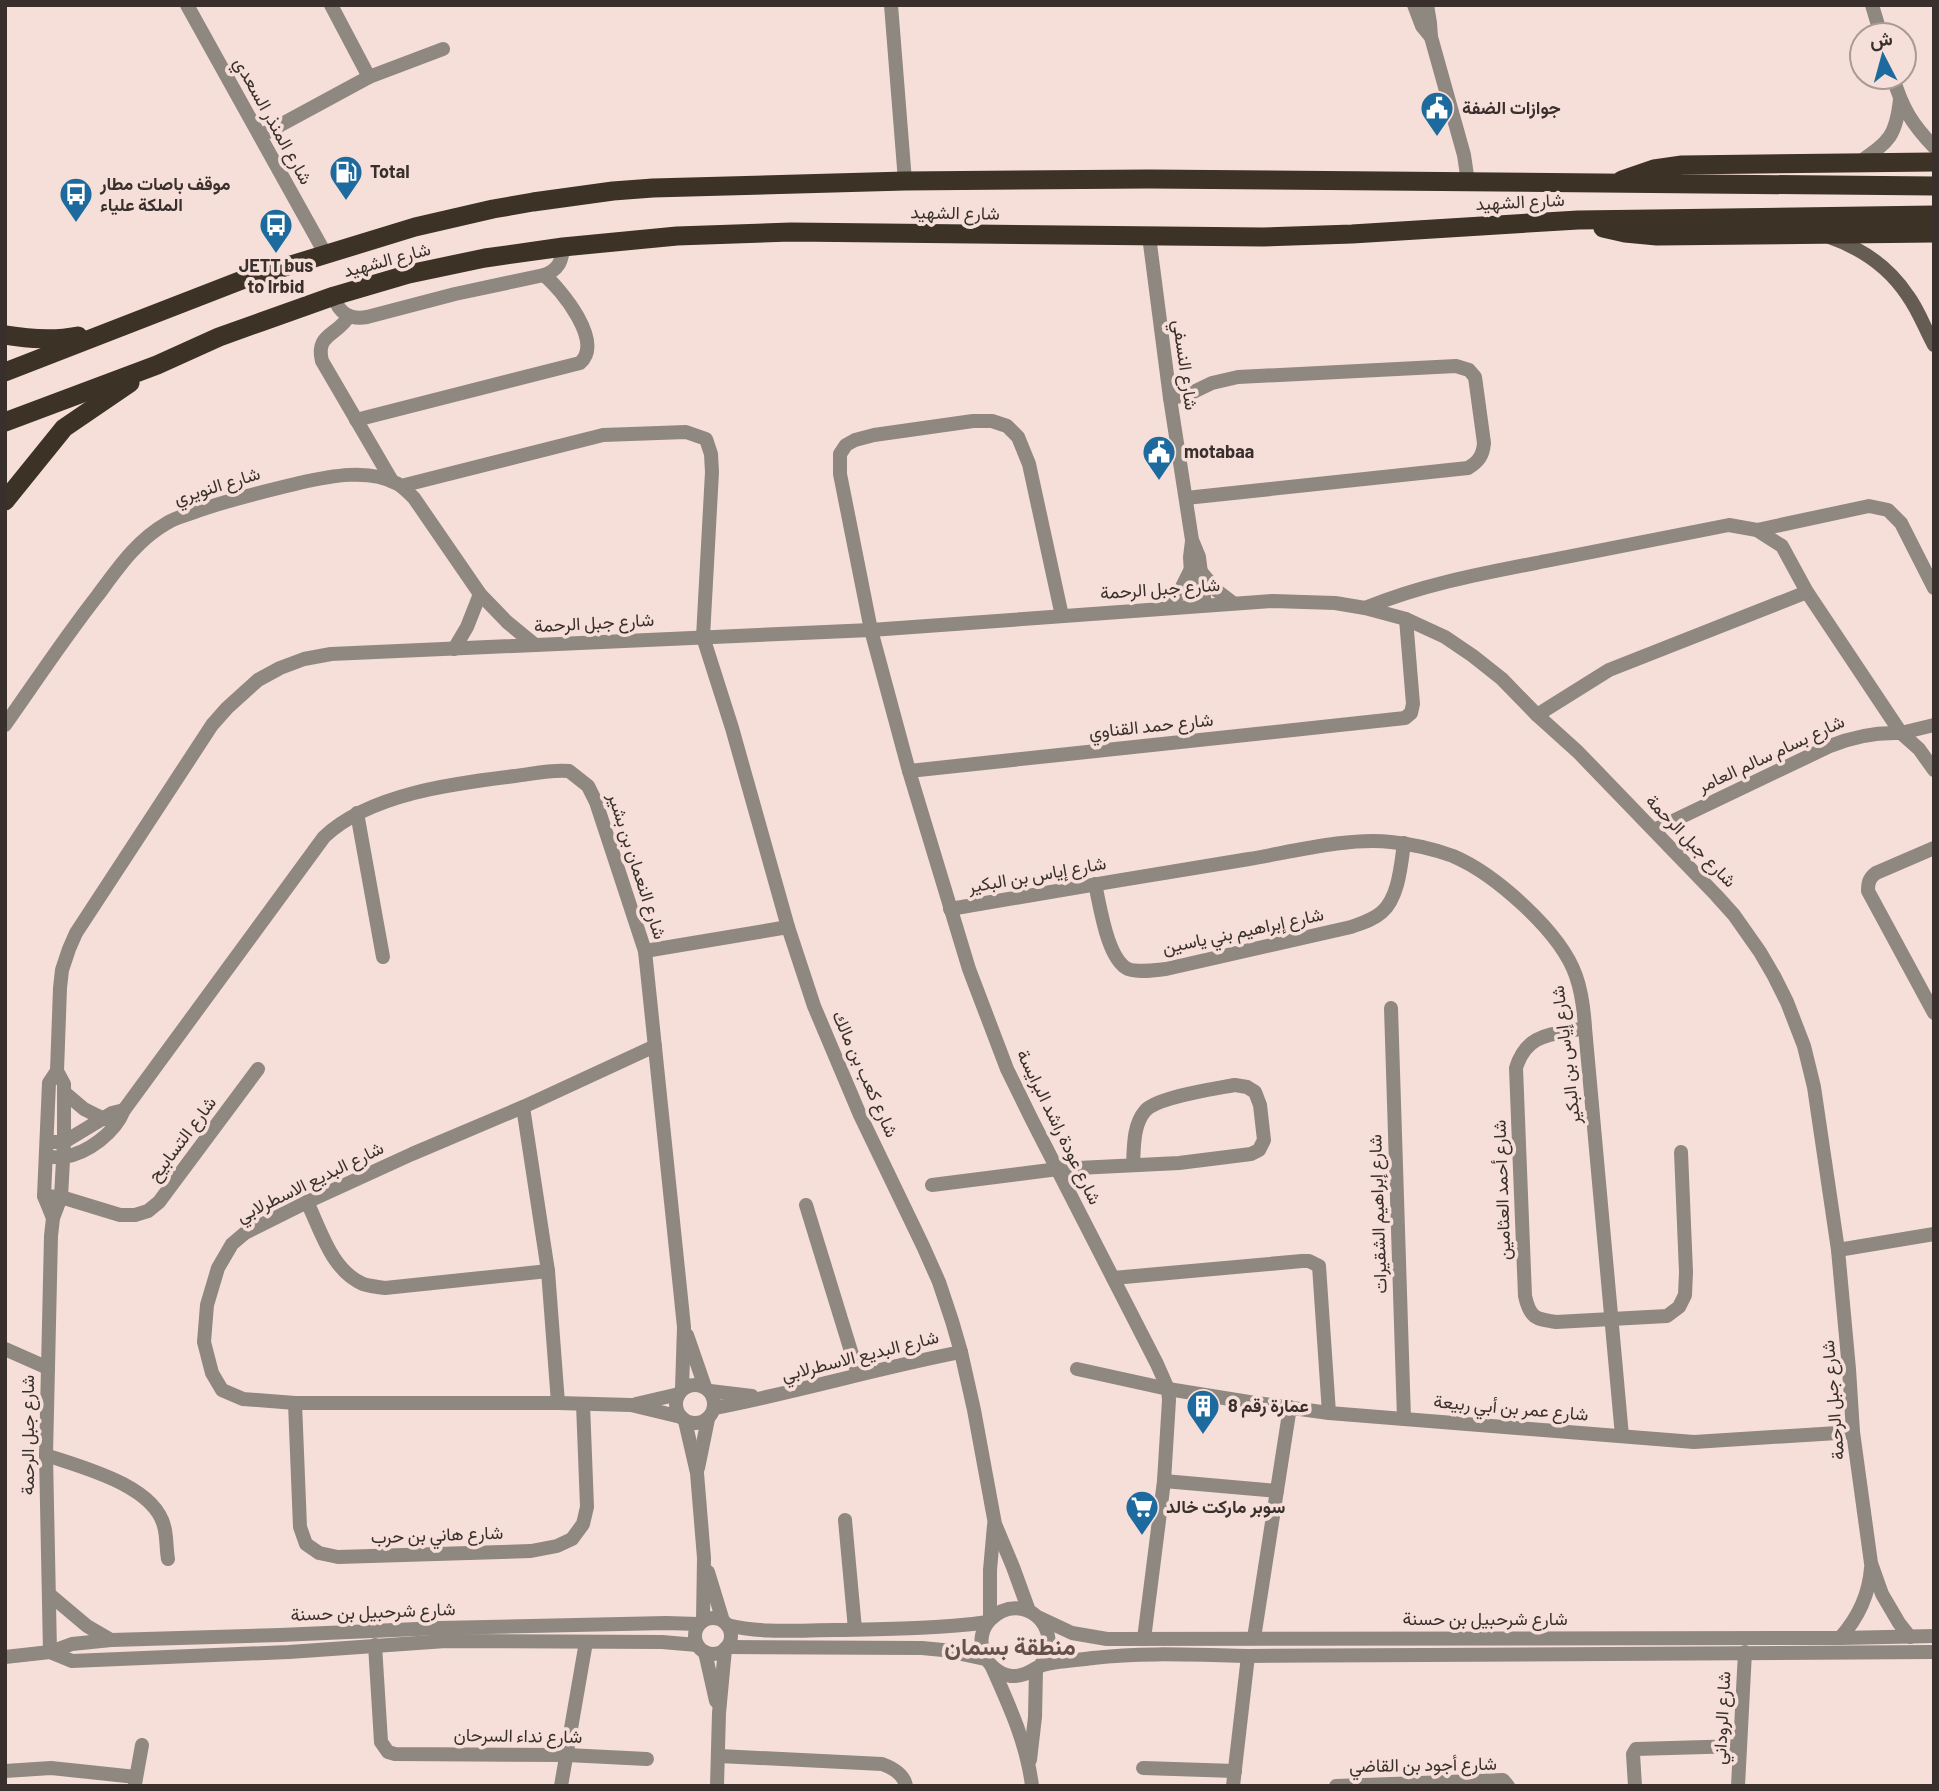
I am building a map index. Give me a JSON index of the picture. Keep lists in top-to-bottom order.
{
  "streets": {
    "highway": ["شارع الشهيد"],
    "street": [
      "شارع المنذر السعدي",
      "شارع النسفي",
      "شارع النويري",
      "شارع جبل الرحمة",
      "شارع حمد القناوي",
      "شارع بسام سالم العامر",
      "شارع النعمان بن بشير",
      "شارع إياس بن البكير",
      "شارع إبراهيم بني ياسين",
      "شارع كعب بن مالك",
      "شارع عودة راشد البرايسة",
      "شارع التسابيح",
      "شارع البديع الاسطرلابي",
      "شارع أحمد العثامين",
      "شارع إبراهيم الشقيرات",
      "شارع عمر بن أبي ربيعة",
      "شارع هاني بن حرب",
      "شارع شرحبيل بن حسنة",
      "شارع الروداني",
      "شارع نداء السرحان",
      "شارع أجود بن القاضي"
    ]
  },
  "crossings": [
    ["شارع المنذر السعدي", "شارع الشهيد"],
    ["شارع الشهيد", "شارع النسفي"],
    ["شارع النسفي", "شارع جبل الرحمة"],
    ["شارع جبل الرحمة", "شارع حمد القناوي"],
    ["شارع جبل الرحمة", "شارع بسام سالم العامر"],
    ["شارع جبل الرحمة", "شارع النعمان بن بشير"],
    ["شارع جبل الرحمة", "شارع كعب بن مالك"],
    ["شارع جبل الرحمة", "شارع عودة راشد البرايسة"],
    ["شارع جبل الرحمة", "شارع التسابيح"],
    ["شارع جبل الرحمة", "شارع عمر بن أبي ربيعة"],
    ["شارع جبل الرحمة", "شارع شرحبيل بن حسنة"],
    ["شارع حمد القناوي", "شارع عودة راشد البرايسة"],
    ["شارع النعمان بن بشير", "شارع البديع الاسطرلابي"],
    ["شارع إياس بن البكير", "شارع إبراهيم بني ياسين"],
    ["شارع إياس بن البكير", "شارع عودة راشد البرايسة"],
    ["شارع إياس بن البكير", "شارع أحمد العثامين"],
    ["شارع إياس بن البكير", "شارع عمر بن أبي ربيعة"],
    ["شارع كعب بن مالك", "شارع البديع الاسطرلابي"],
    ["شارع كعب بن مالك", "شارع شرحبيل بن حسنة"],
    ["شارع عودة راشد البرايسة", "شارع عمر بن أبي ربيعة"],
    ["شارع عودة راشد البرايسة", "شارع شرحبيل بن حسنة"],
    ["شارع البديع الاسطرلابي", "شارع هاني بن حرب"],
    ["شارع إبراهيم الشقيرات", "شارع عمر بن أبي ربيعة"],
    ["شارع شرحبيل بن حسنة", "شارع الروداني"],
    ["شارع شرحبيل بن حسنة", "شارع نداء السرحان"]
  ],
  "districts": ["منطقة بسمان"],
  "places": {
    "public building": ["جوازات الضفة", "motabaa"],
    "fuel station": ["Total"],
    "bus stop": ["موقف باصات مطار الملكة علياء", "JETT bus to Irbid"],
    "building": ["عمارة رقم 8"],
    "supermarket": ["سوبر ماركت خالد"]
  },
  "north": "top"
}
